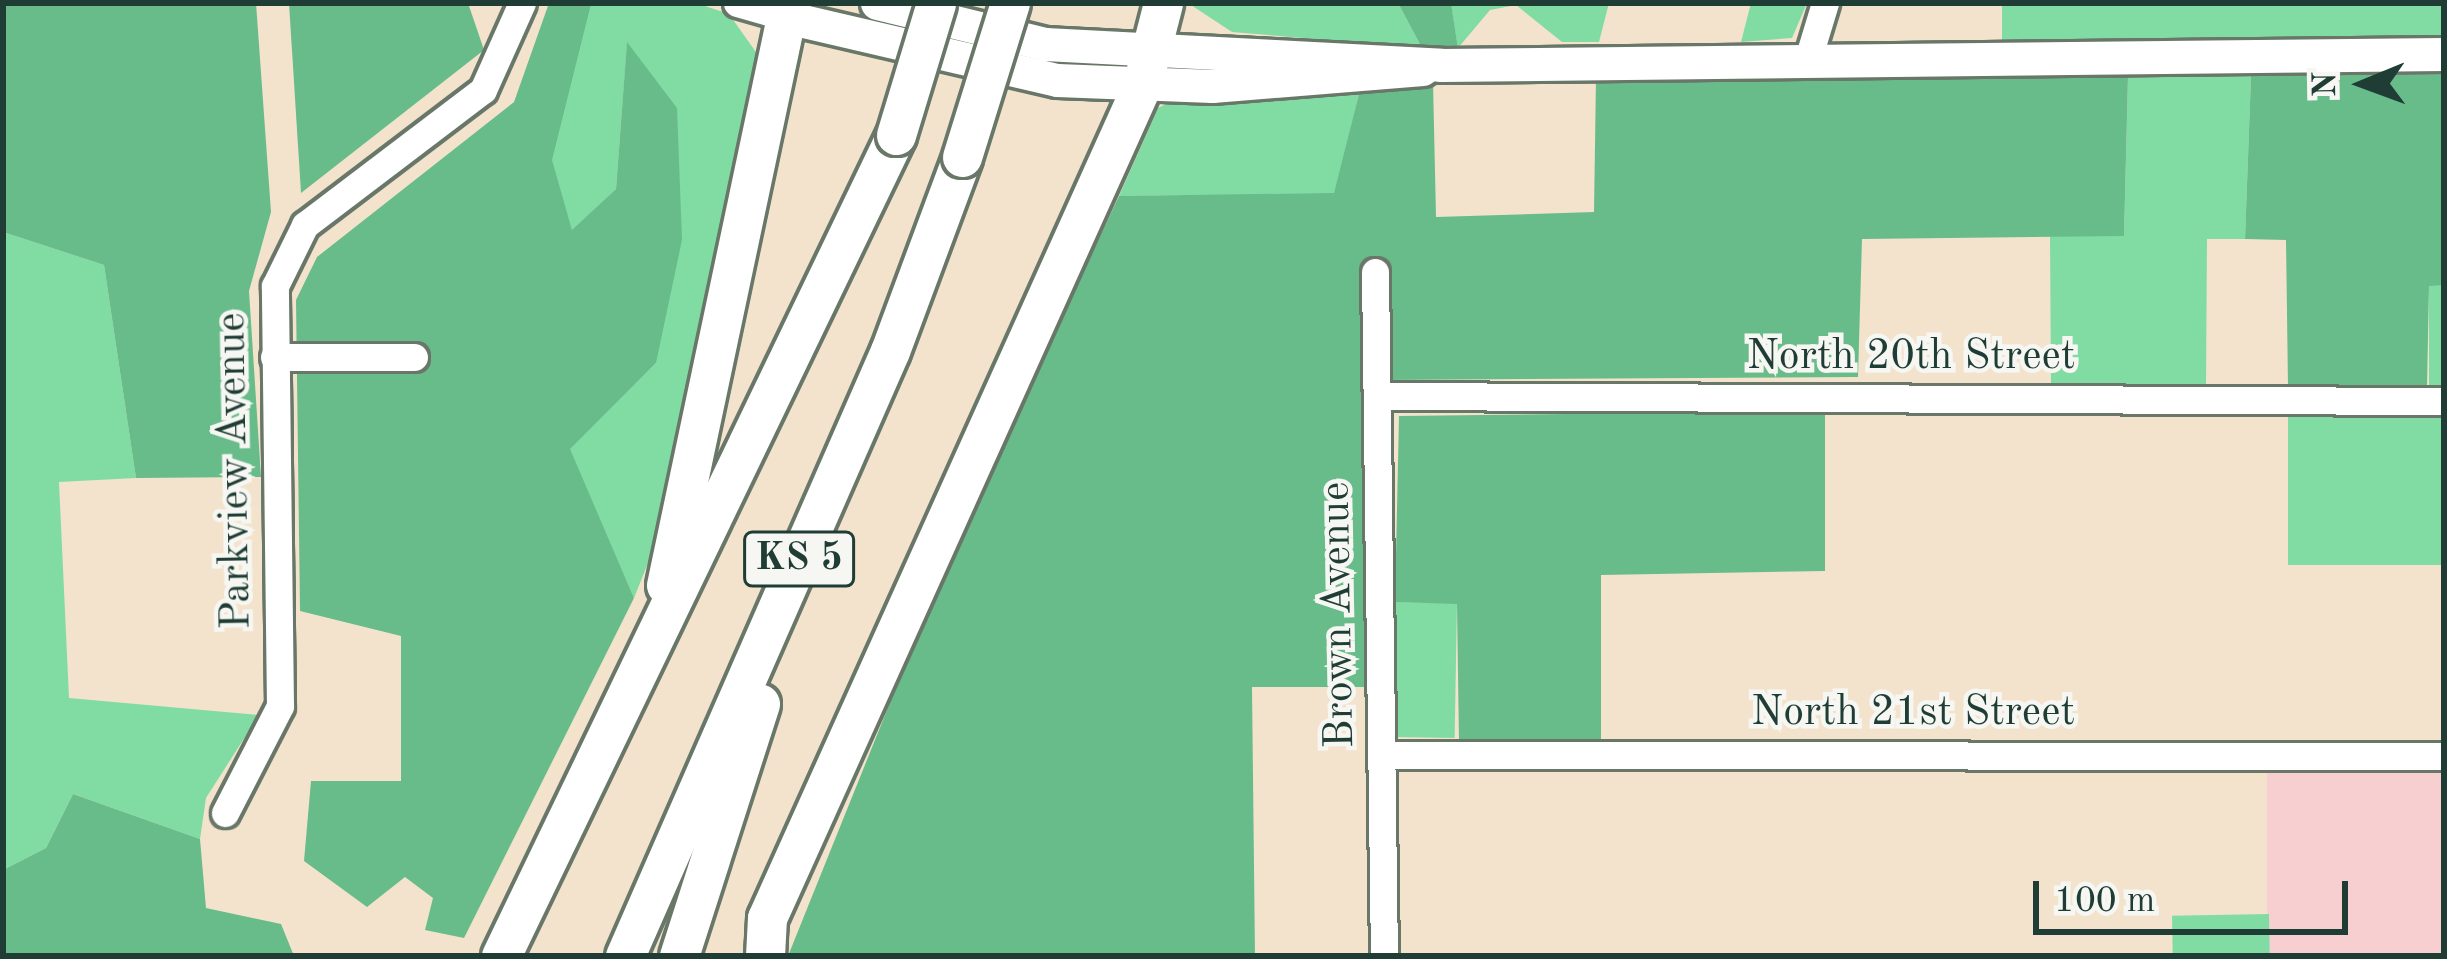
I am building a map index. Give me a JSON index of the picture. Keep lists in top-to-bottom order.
{
  "streets": {
    "highway": ["KS 5"],
    "street": [
      "North 20th Street",
      "Parkview Avenue",
      "Brown Avenue",
      "North 21st Street"
    ]
  },
  "crossings": [
    ["North 20th Street", "Brown Avenue"],
    ["Brown Avenue", "North 21st Street"]
  ],
  "scale_bar": "100 m",
  "north": "left"
}
